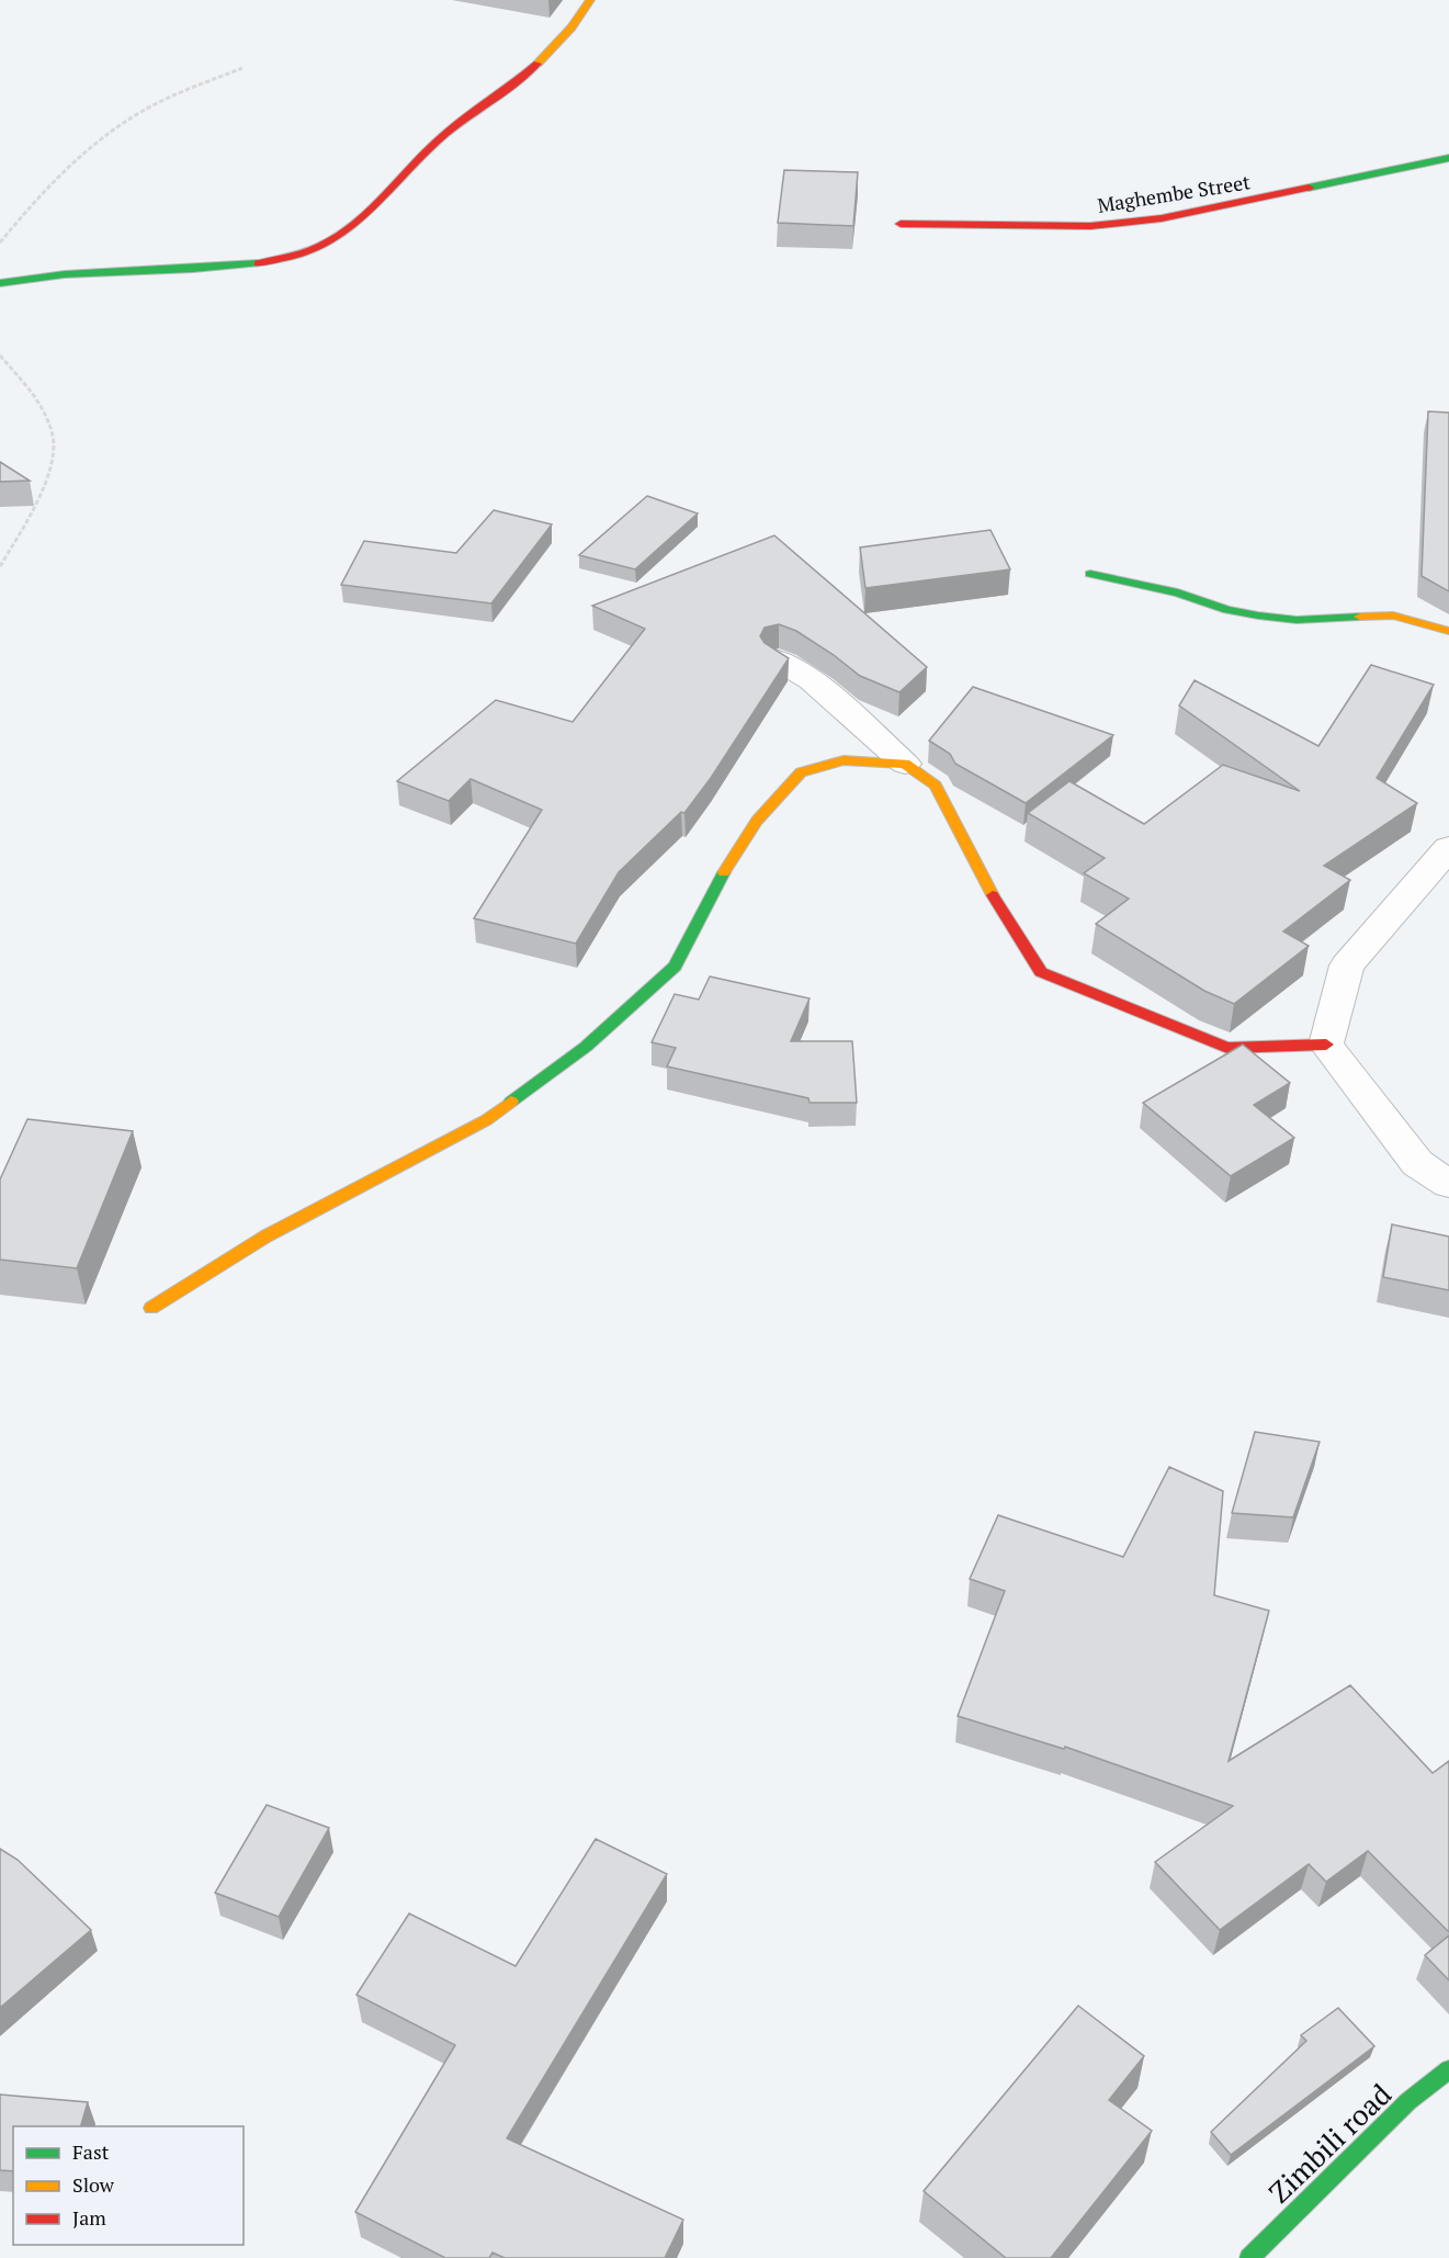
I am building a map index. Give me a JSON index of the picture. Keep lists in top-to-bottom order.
{
  "streets": {
    "street": ["Maghembe Street", "Zimbili road"]
  },
  "legend": ["Fast", "Slow", "Jam"]
}
